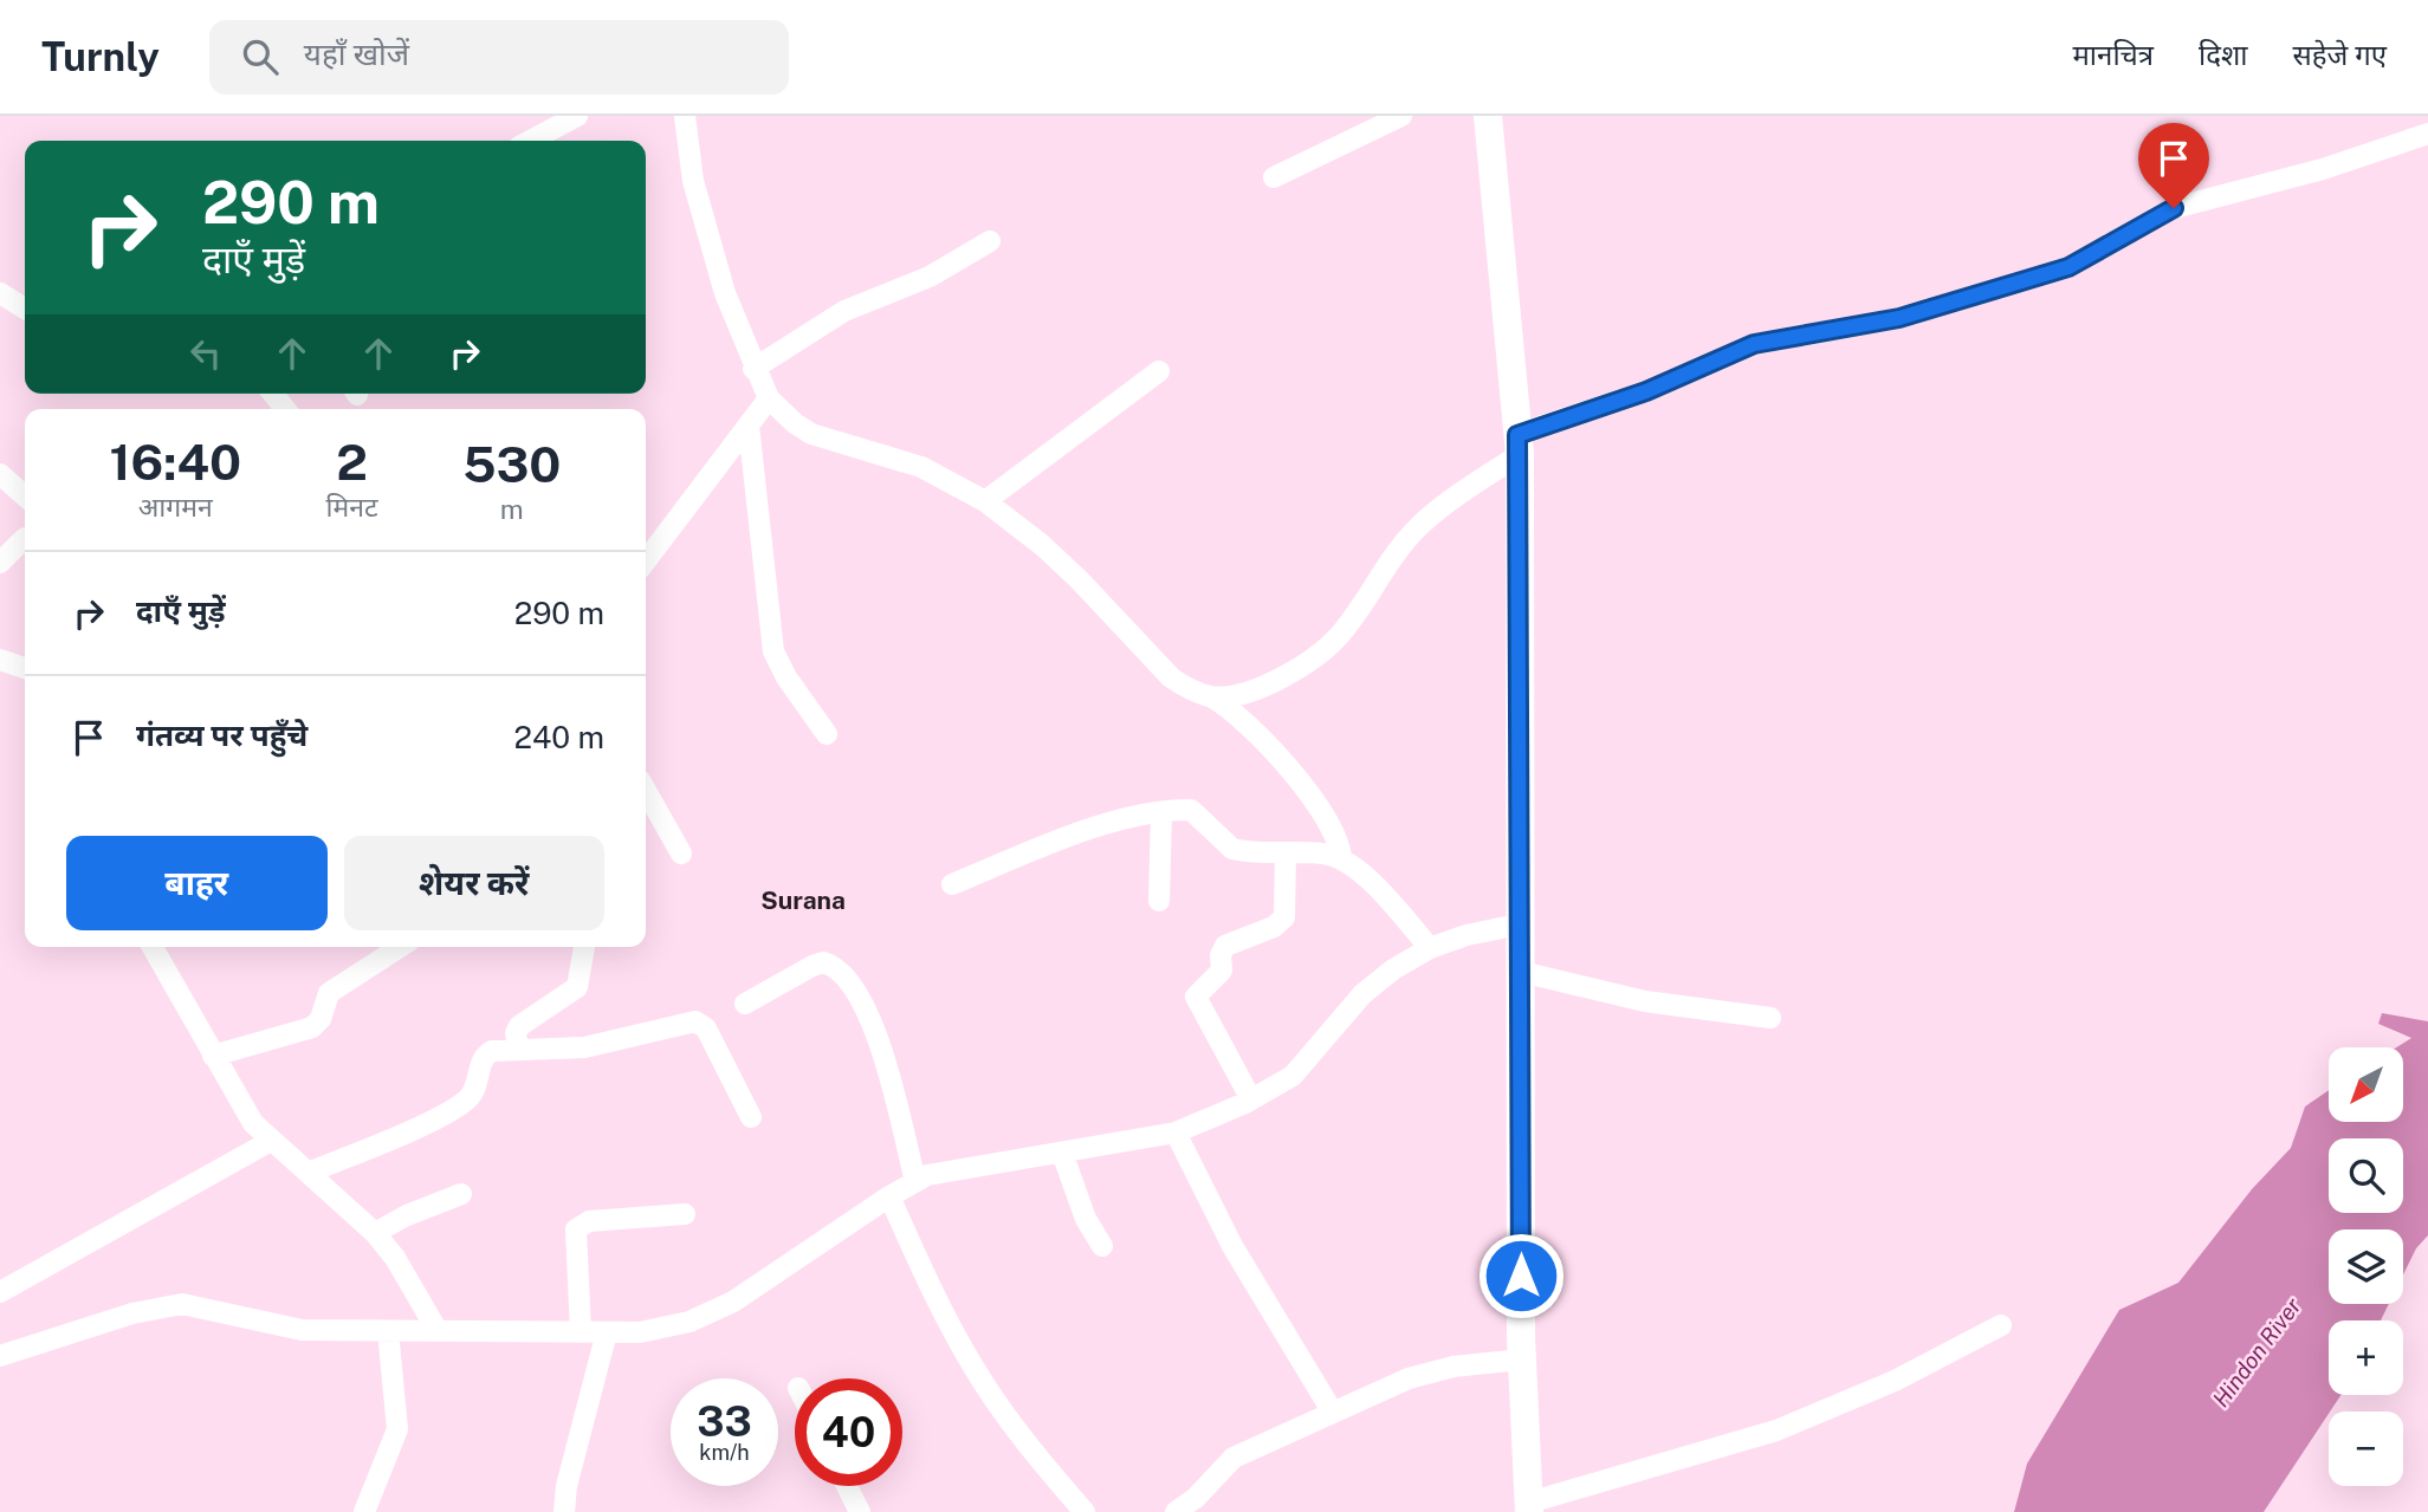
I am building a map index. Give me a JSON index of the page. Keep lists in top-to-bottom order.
{
  "districts": ["Surana"],
  "water": ["Hindon River"],
  "north": "bottom left",
  "page": {
    "header": "Turnly",
    "search": "यहाँ खोजें",
    "nav": ["मानचित्र", "दिशा", "सहेजे गए"],
    "turn": ["290 m", "दाएँ मुड़ें"],
    "eta": [
      "16:40",
      "आगमन",
      "2",
      "मिनट",
      "530",
      "m"
    ],
    "list": [
      {
        "name": "दाएँ मुड़ें",
        "value": "290 m"
      },
      {
        "name": "गंतव्य पर पहुँचे",
        "value": "240 m"
      }
    ],
    "buttons": ["बाहर", "शेयर करें"],
    "map_buttons": ["+", "−"],
    "speed": "33 km/h",
    "limit": "40"
  }
}
